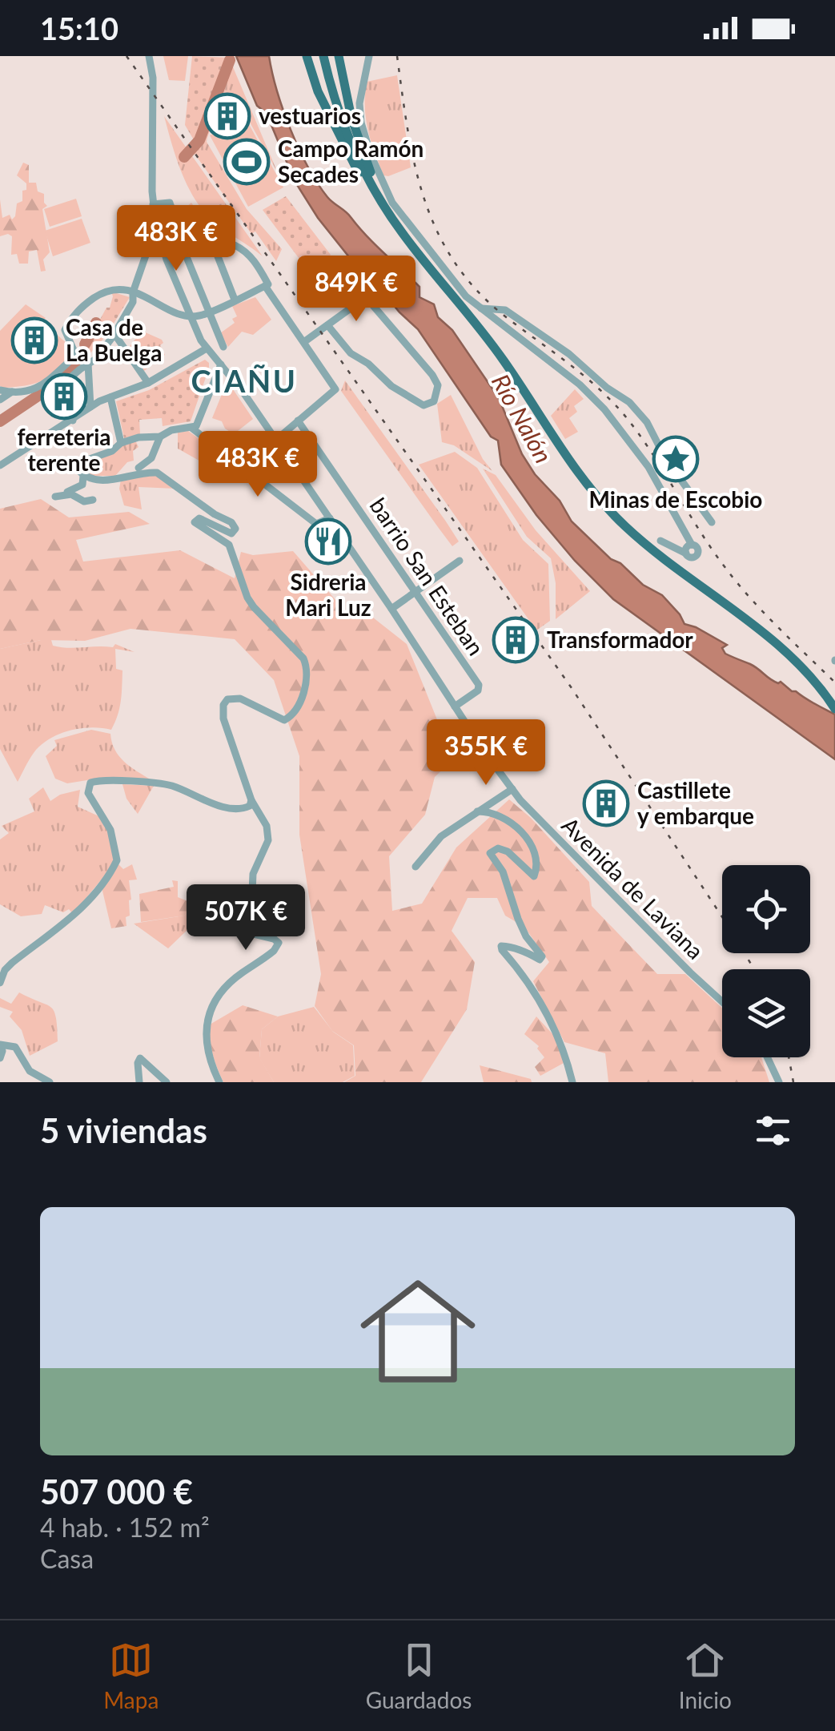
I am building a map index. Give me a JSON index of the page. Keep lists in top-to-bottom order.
{
  "streets": {
    "street": ["barrio San Esteban", "Avenida de Laviana"]
  },
  "crossings": [
    ["barrio San Esteban", "Avenida de Laviana"]
  ],
  "districts": ["CIAÑU"],
  "water": ["Río Nalón"],
  "places": {
    "building": [
      "vestuarios",
      "Casa de La Buelga",
      "ferreteria terente",
      "Transformador",
      "Castillete y embarque"
    ],
    "sports": ["Campo Ramón Secades"],
    "place": ["Minas de Escobio"],
    "restaurant": ["Sidreria Mari Luz"]
  },
  "page": {
    "status": "15:10",
    "price": [
      "483K €",
      "849K €",
      "483K €",
      "355K €",
      "507K €"
    ],
    "heading": "5 viviendas",
    "list": [
      {
        "name": "507 000 €",
        "note": "4 hab. · 152 m² · Casa"
      }
    ],
    "tabs": ["Mapa", "Guardados", "Inicio"]
  }
}
